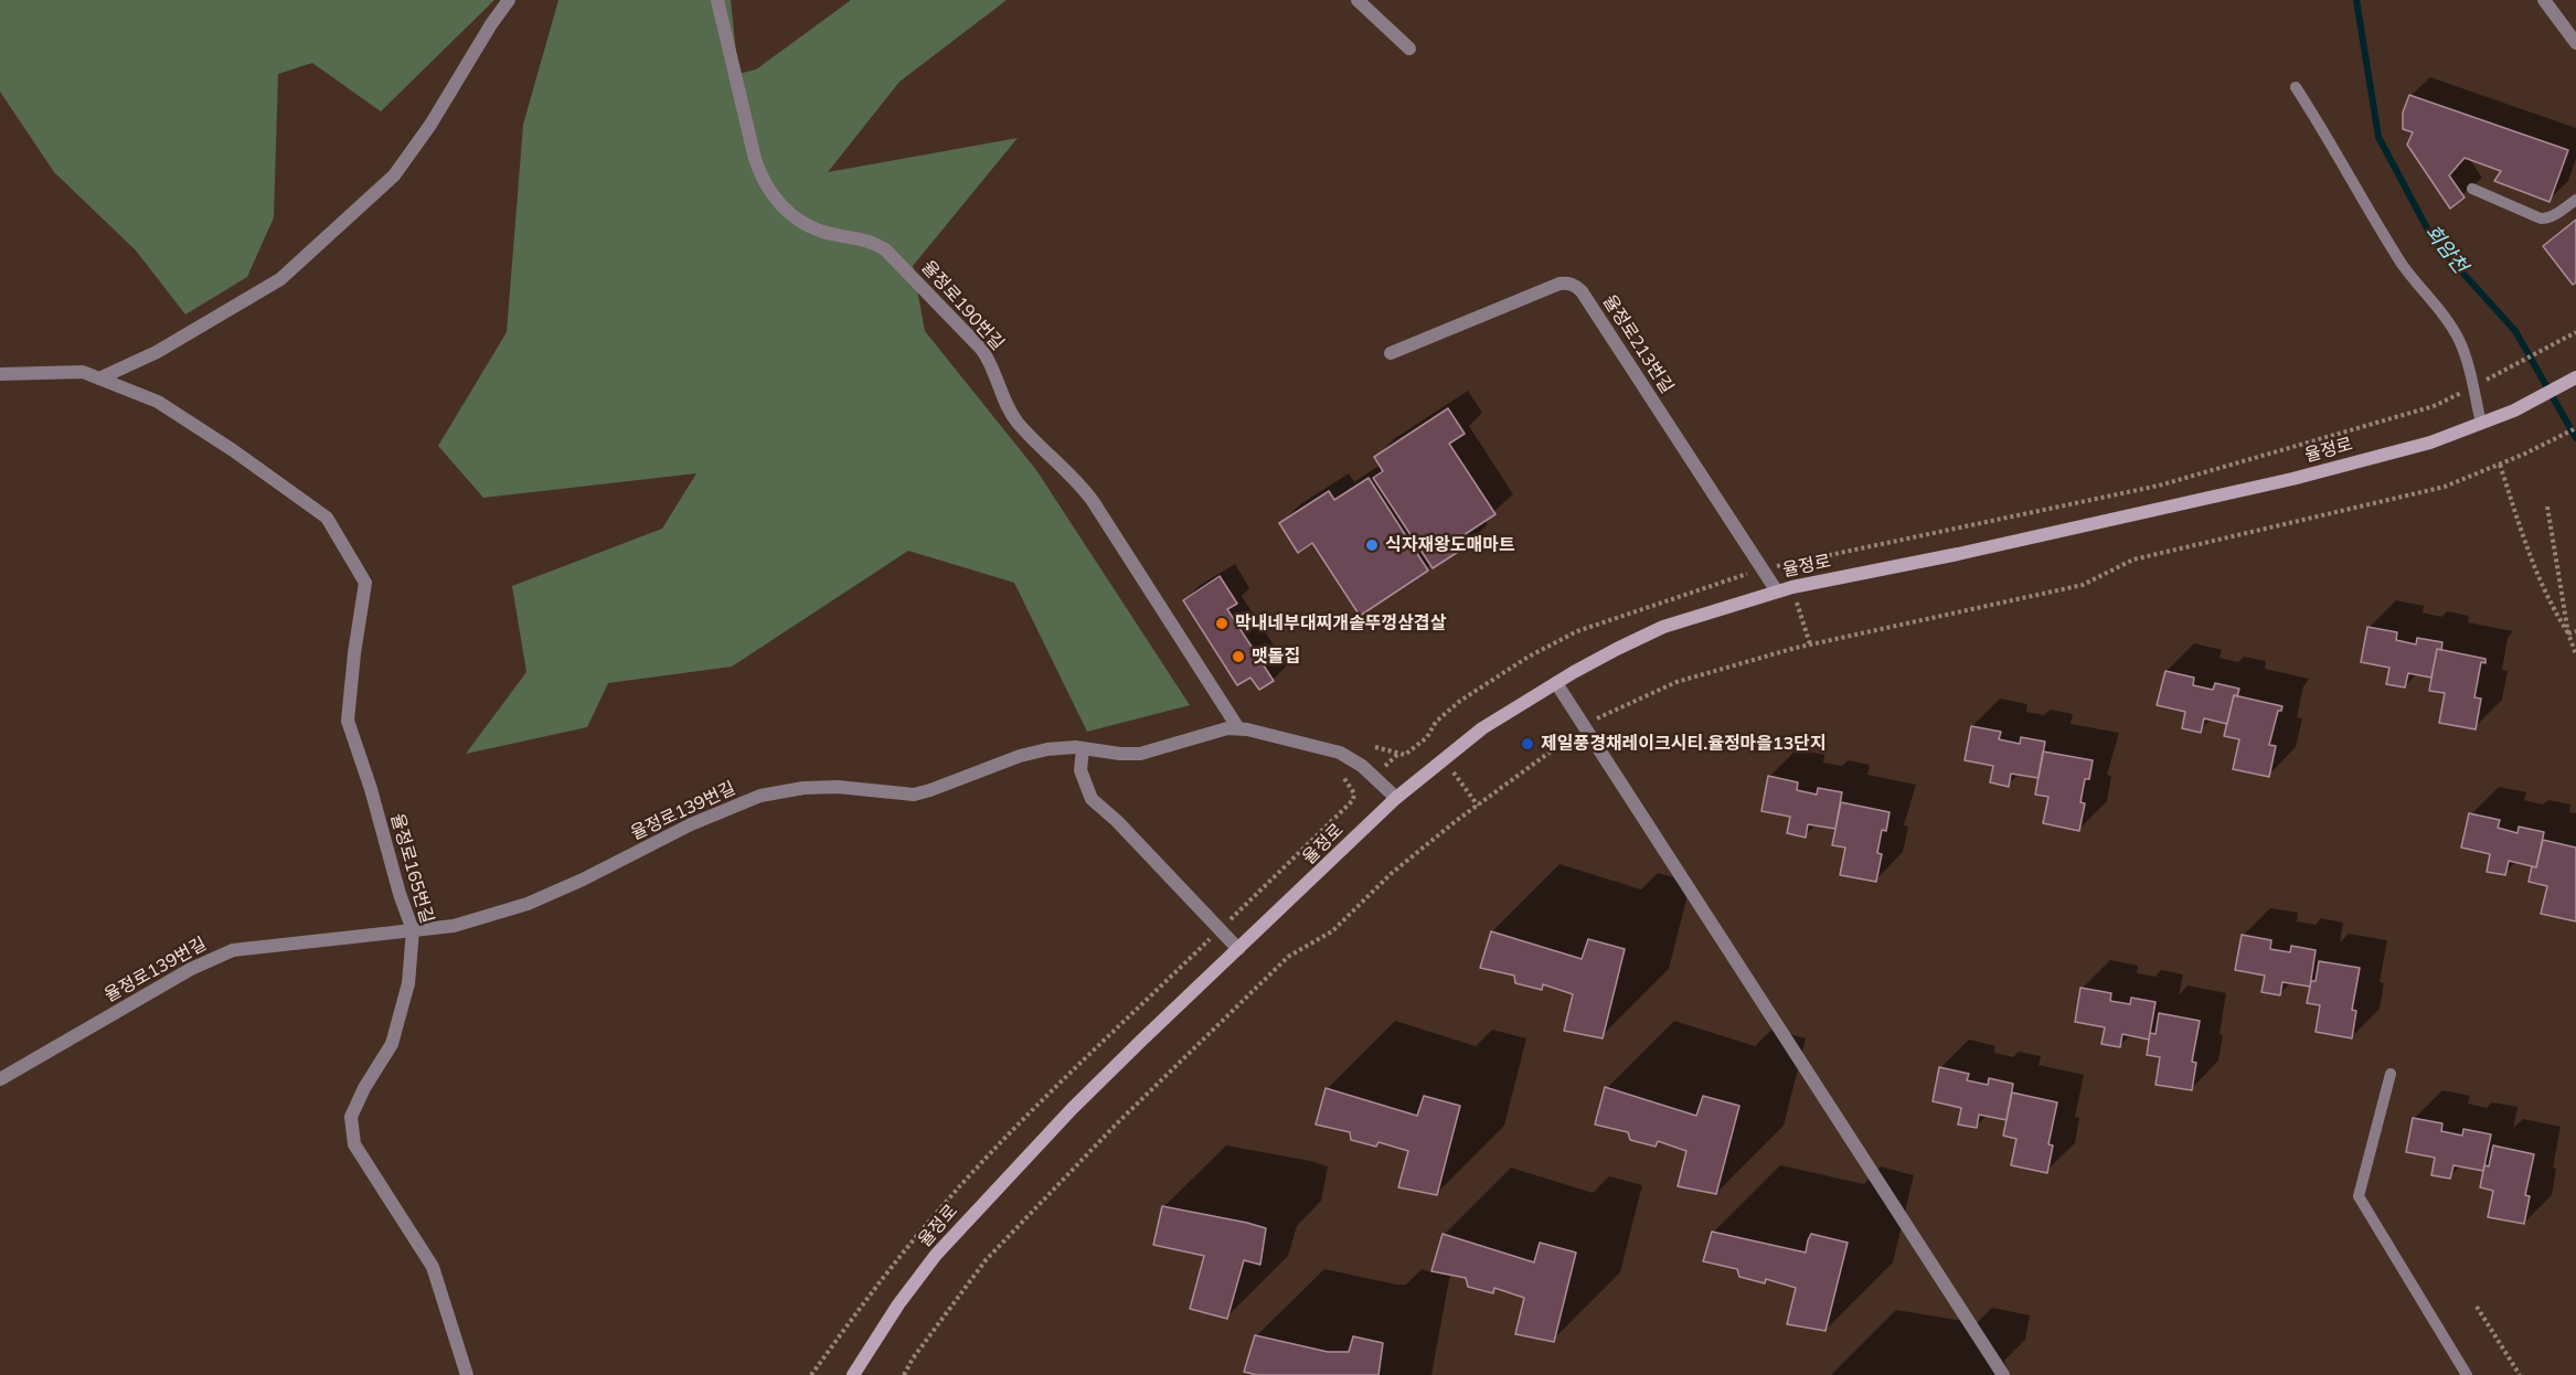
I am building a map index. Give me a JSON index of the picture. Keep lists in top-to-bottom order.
{
  "streets": {
    "main road": ["율정로"],
    "street": [
      "율정로190번길",
      "율정로213번길",
      "율정로139번길",
      "율정로165번길"
    ]
  },
  "crossings": [
    ["율정로190번길", "율정로139번길"],
    ["율정로213번길", "율정로"],
    ["율정로", "율정로139번길"],
    ["율정로139번길", "율정로165번길"]
  ],
  "water": ["회암천"],
  "places": [
    "식자재왕도매마트",
    "막내네부대찌개솥뚜껑삼겹살",
    "맷돌집",
    "제일풍경채레이크시티.율정마을13단지"
  ]
}
